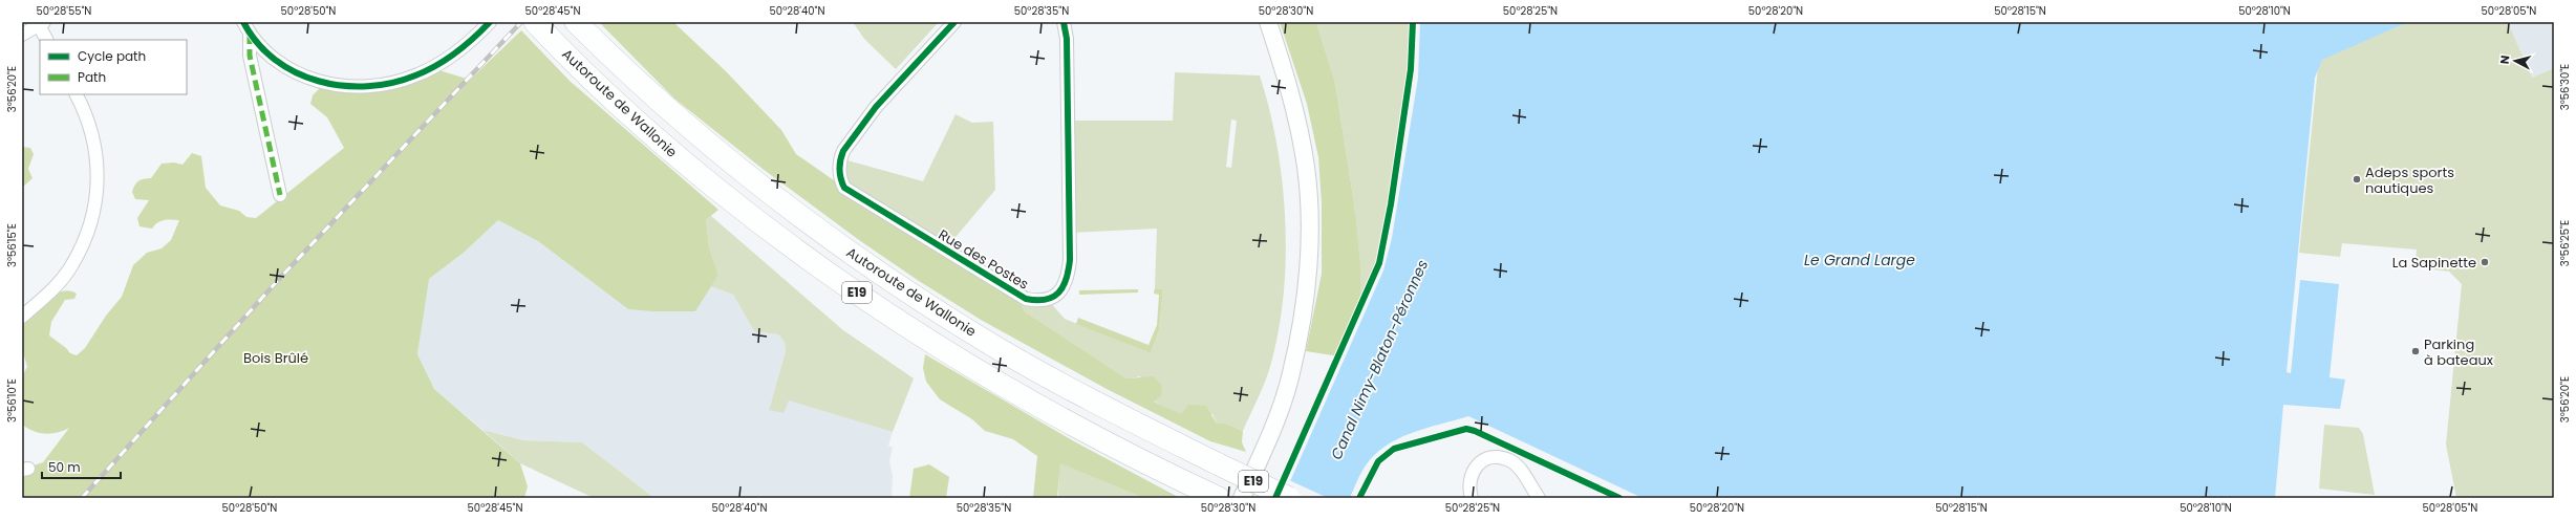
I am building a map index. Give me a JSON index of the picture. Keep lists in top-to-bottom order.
{
  "streets": {
    "highway": ["Autoroute de Wallonie", "E19"],
    "street": ["Rue des Postes"]
  },
  "water": ["Le Grand Large", "Canal Nimy-Blaton-Péronnes"],
  "parks": ["Bois Brûlé"],
  "places": ["Adeps sports nautiques", "La Sapinette", "Parking à bateaux"],
  "legend": ["Cycle path", "Path"],
  "scale_bar": "50 m",
  "north": "left",
  "coordinates": [
    "50°28'55\"N",
    "50°28'50\"N",
    "50°28'45\"N",
    "50°28'40\"N",
    "50°28'35\"N",
    "50°28'30\"N",
    "50°28'25\"N",
    "50°28'20\"N",
    "50°28'15\"N",
    "50°28'10\"N",
    "50°28'05\"N",
    "3°56'30\"E",
    "3°56'20\"E",
    "3°56'25\"E",
    "3°56'15\"E",
    "3°56'10\"E"
  ]
}
